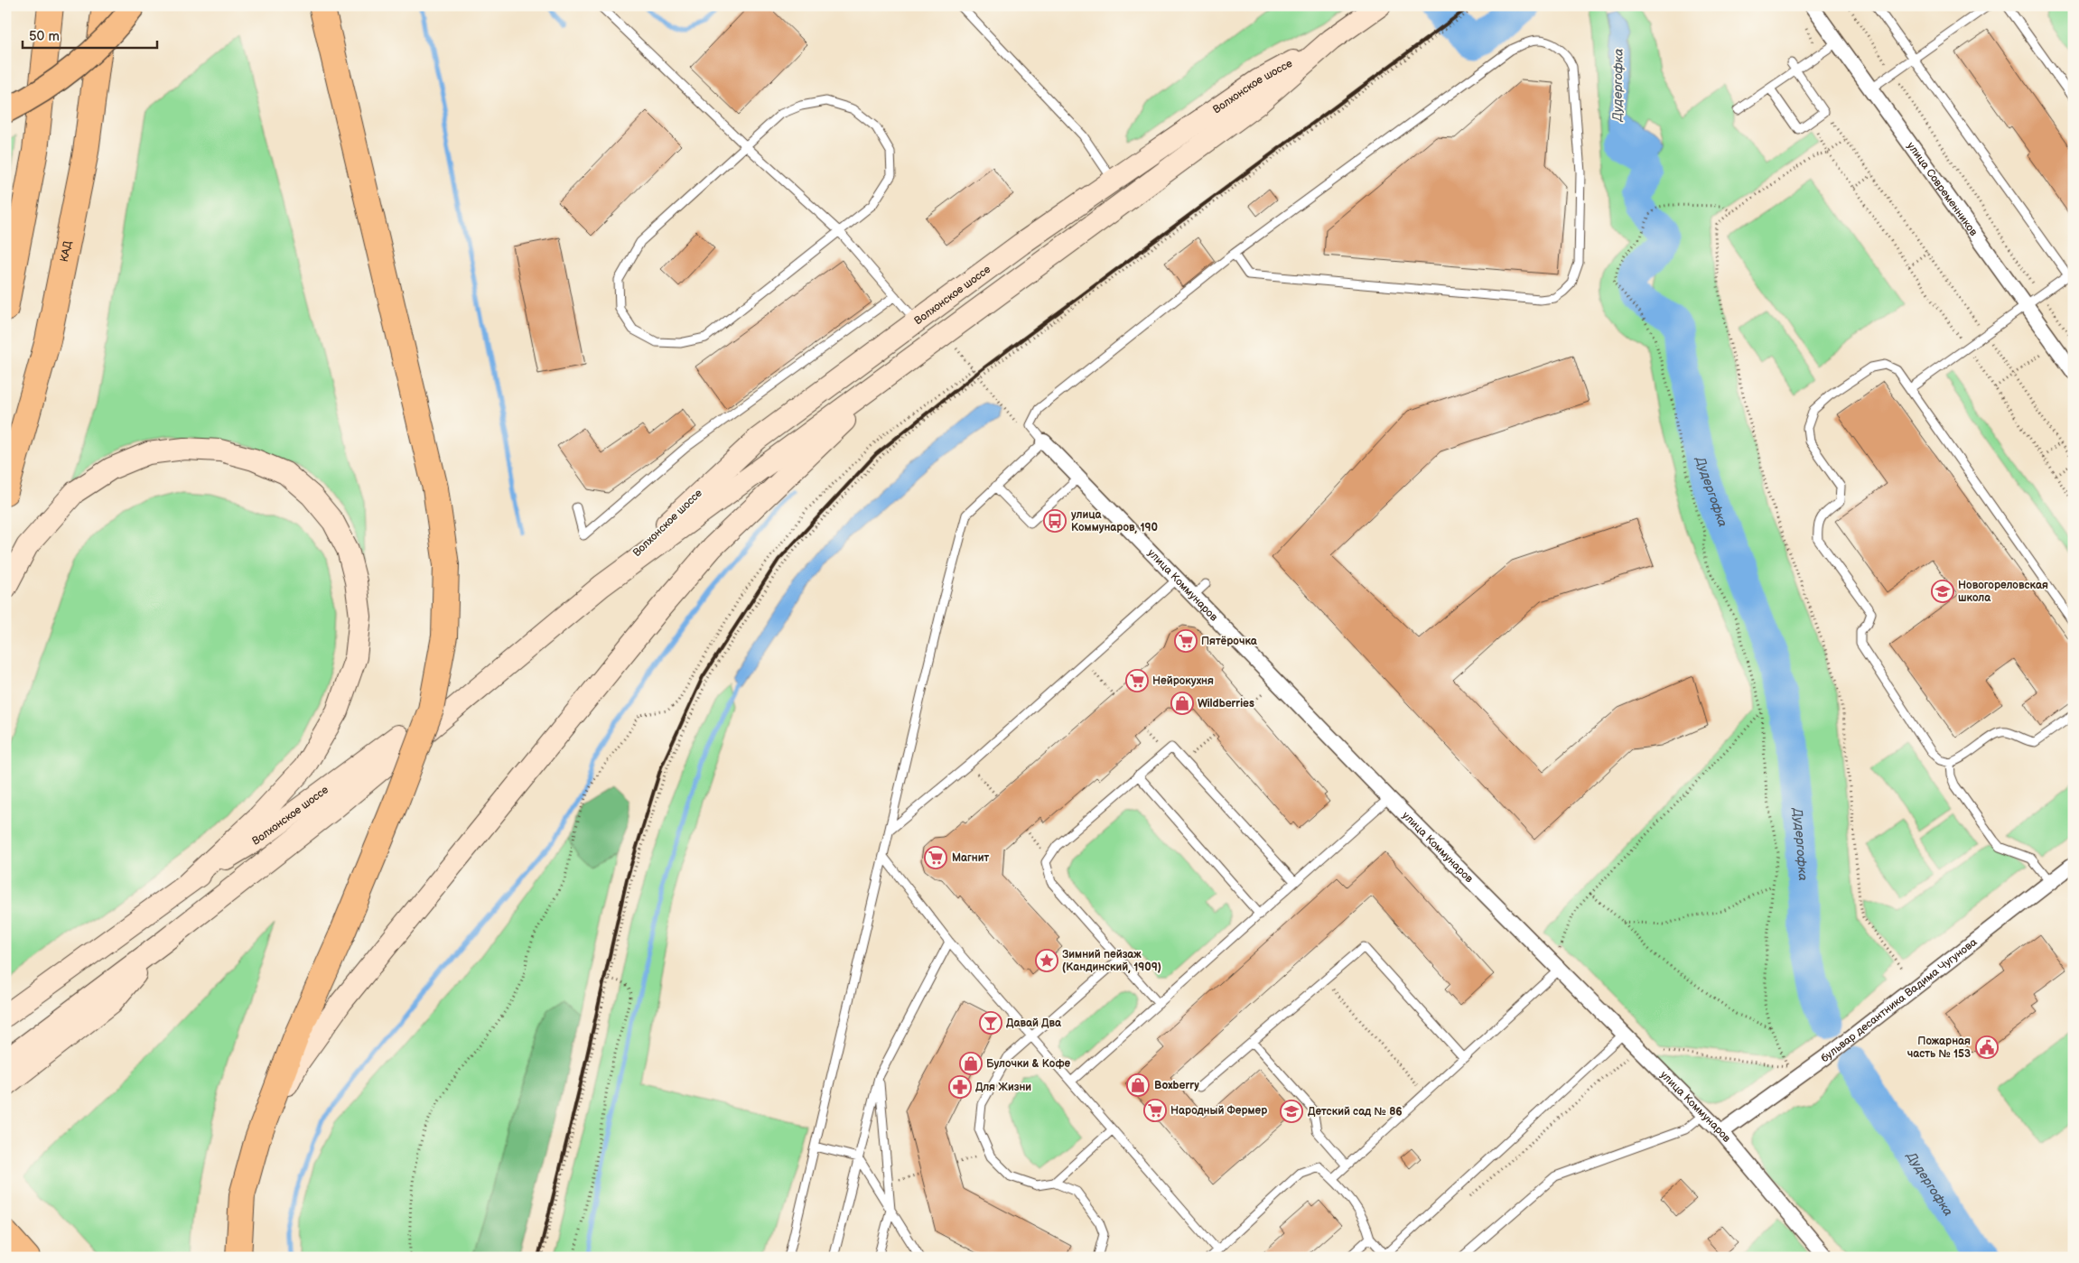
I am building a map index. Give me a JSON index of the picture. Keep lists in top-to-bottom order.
{
  "streets": {
    "highway": ["КАД"],
    "main road": ["Волхонское шоссе"],
    "street": ["улица Современников", "улица Коммунаров", "бульвар десантника Вадима Чугунова"]
  },
  "crossings": [
    ["улица Коммунаров", "бульвар десантника Вадима Чугунова"]
  ],
  "water": ["Дудергофка"],
  "places": {
    "bus stop": ["улица Коммунаров, 190"],
    "school or university": ["Новогореловская школа", "Детский сад № 86"],
    "supermarket": [
      "Пятёрочка",
      "Нейрокухня",
      "Магнит",
      "Народный Фермер"
    ],
    "shop": ["Wildberries", "Булочки & Кофе", "Boxberry"],
    "place": ["Зимний пейзаж (Кандинский, 1909)"],
    "bar": ["Давай Два"],
    "public building": ["Пожарная часть № 153"],
    "pharmacy": ["Для Жизни"]
  },
  "scale_bar": "50 m"
}
